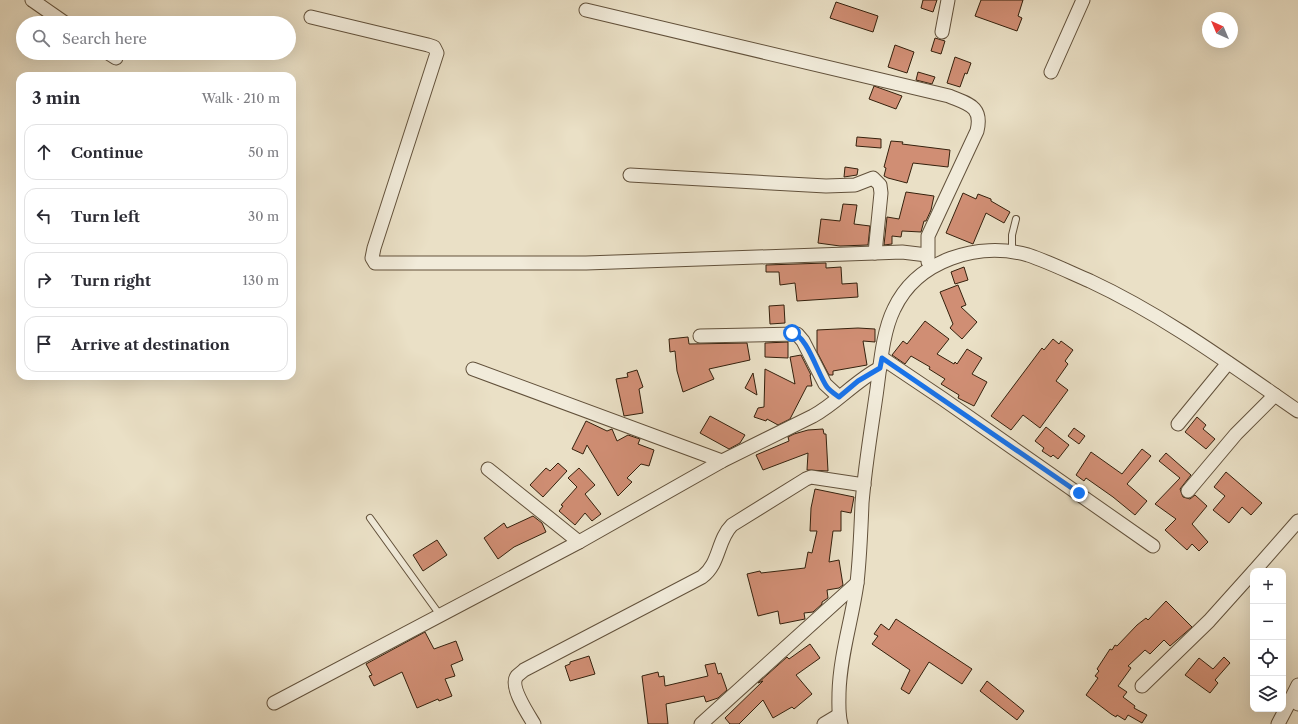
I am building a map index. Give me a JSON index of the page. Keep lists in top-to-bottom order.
{
  "north": "top left",
  "page": {
    "search": "Search here",
    "heading": ["3 min", "Walk · 210 m"],
    "list": [
      ["Continue", "50 m"],
      ["Turn left", "30 m"],
      ["Turn right", "130 m"],
      "Arrive at destination"
    ],
    "map_buttons": ["+", "−"]
  }
}
